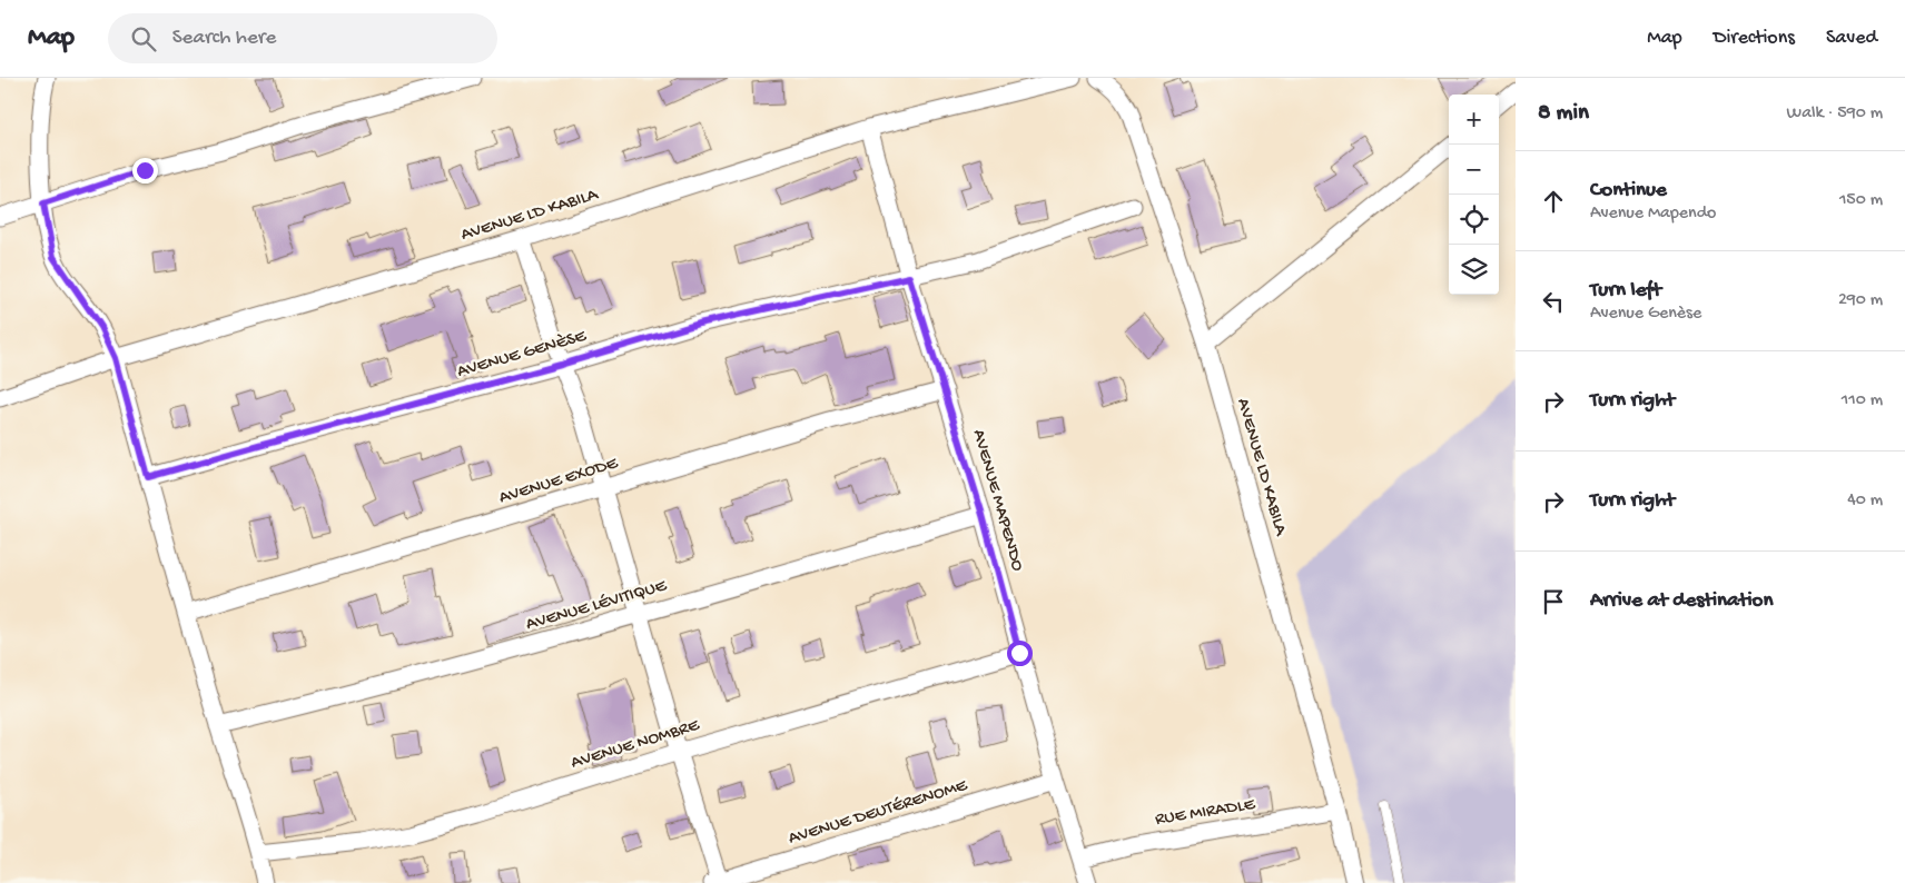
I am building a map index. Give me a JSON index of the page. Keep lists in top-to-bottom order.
{
  "streets": {
    "street": [
      "AVENUE LD KABILA",
      "AVENUE GENÈSE",
      "AVENUE EXODE",
      "AVENUE MAPENDO",
      "AVENUE LÉVITIQUE",
      "AVENUE NOMBRE",
      "AVENUE DEUTÉRENOME",
      "RUE MIRADLE"
    ]
  },
  "crossings": [
    ["AVENUE LD KABILA", "AVENUE MAPENDO"],
    ["AVENUE LD KABILA", "RUE MIRADLE"],
    ["AVENUE GENÈSE", "AVENUE MAPENDO"],
    ["AVENUE EXODE", "AVENUE MAPENDO"],
    ["AVENUE MAPENDO", "AVENUE LÉVITIQUE"],
    ["AVENUE MAPENDO", "AVENUE NOMBRE"],
    ["AVENUE MAPENDO", "AVENUE DEUTÉRENOME"],
    ["AVENUE MAPENDO", "RUE MIRADLE"]
  ],
  "page": {
    "header": "Map",
    "search": "Search here",
    "nav": ["Map", "Directions", "Saved"],
    "heading": ["8 min", "Walk · 590 m"],
    "map_buttons": ["+", "−"],
    "list": [
      ["Continue", "Avenue Mapendo", "150 m"],
      ["Turn left", "Avenue Genèse", "290 m"],
      ["Turn right", "110 m"],
      ["Turn right", "40 m"],
      "Arrive at destination"
    ]
  }
}
